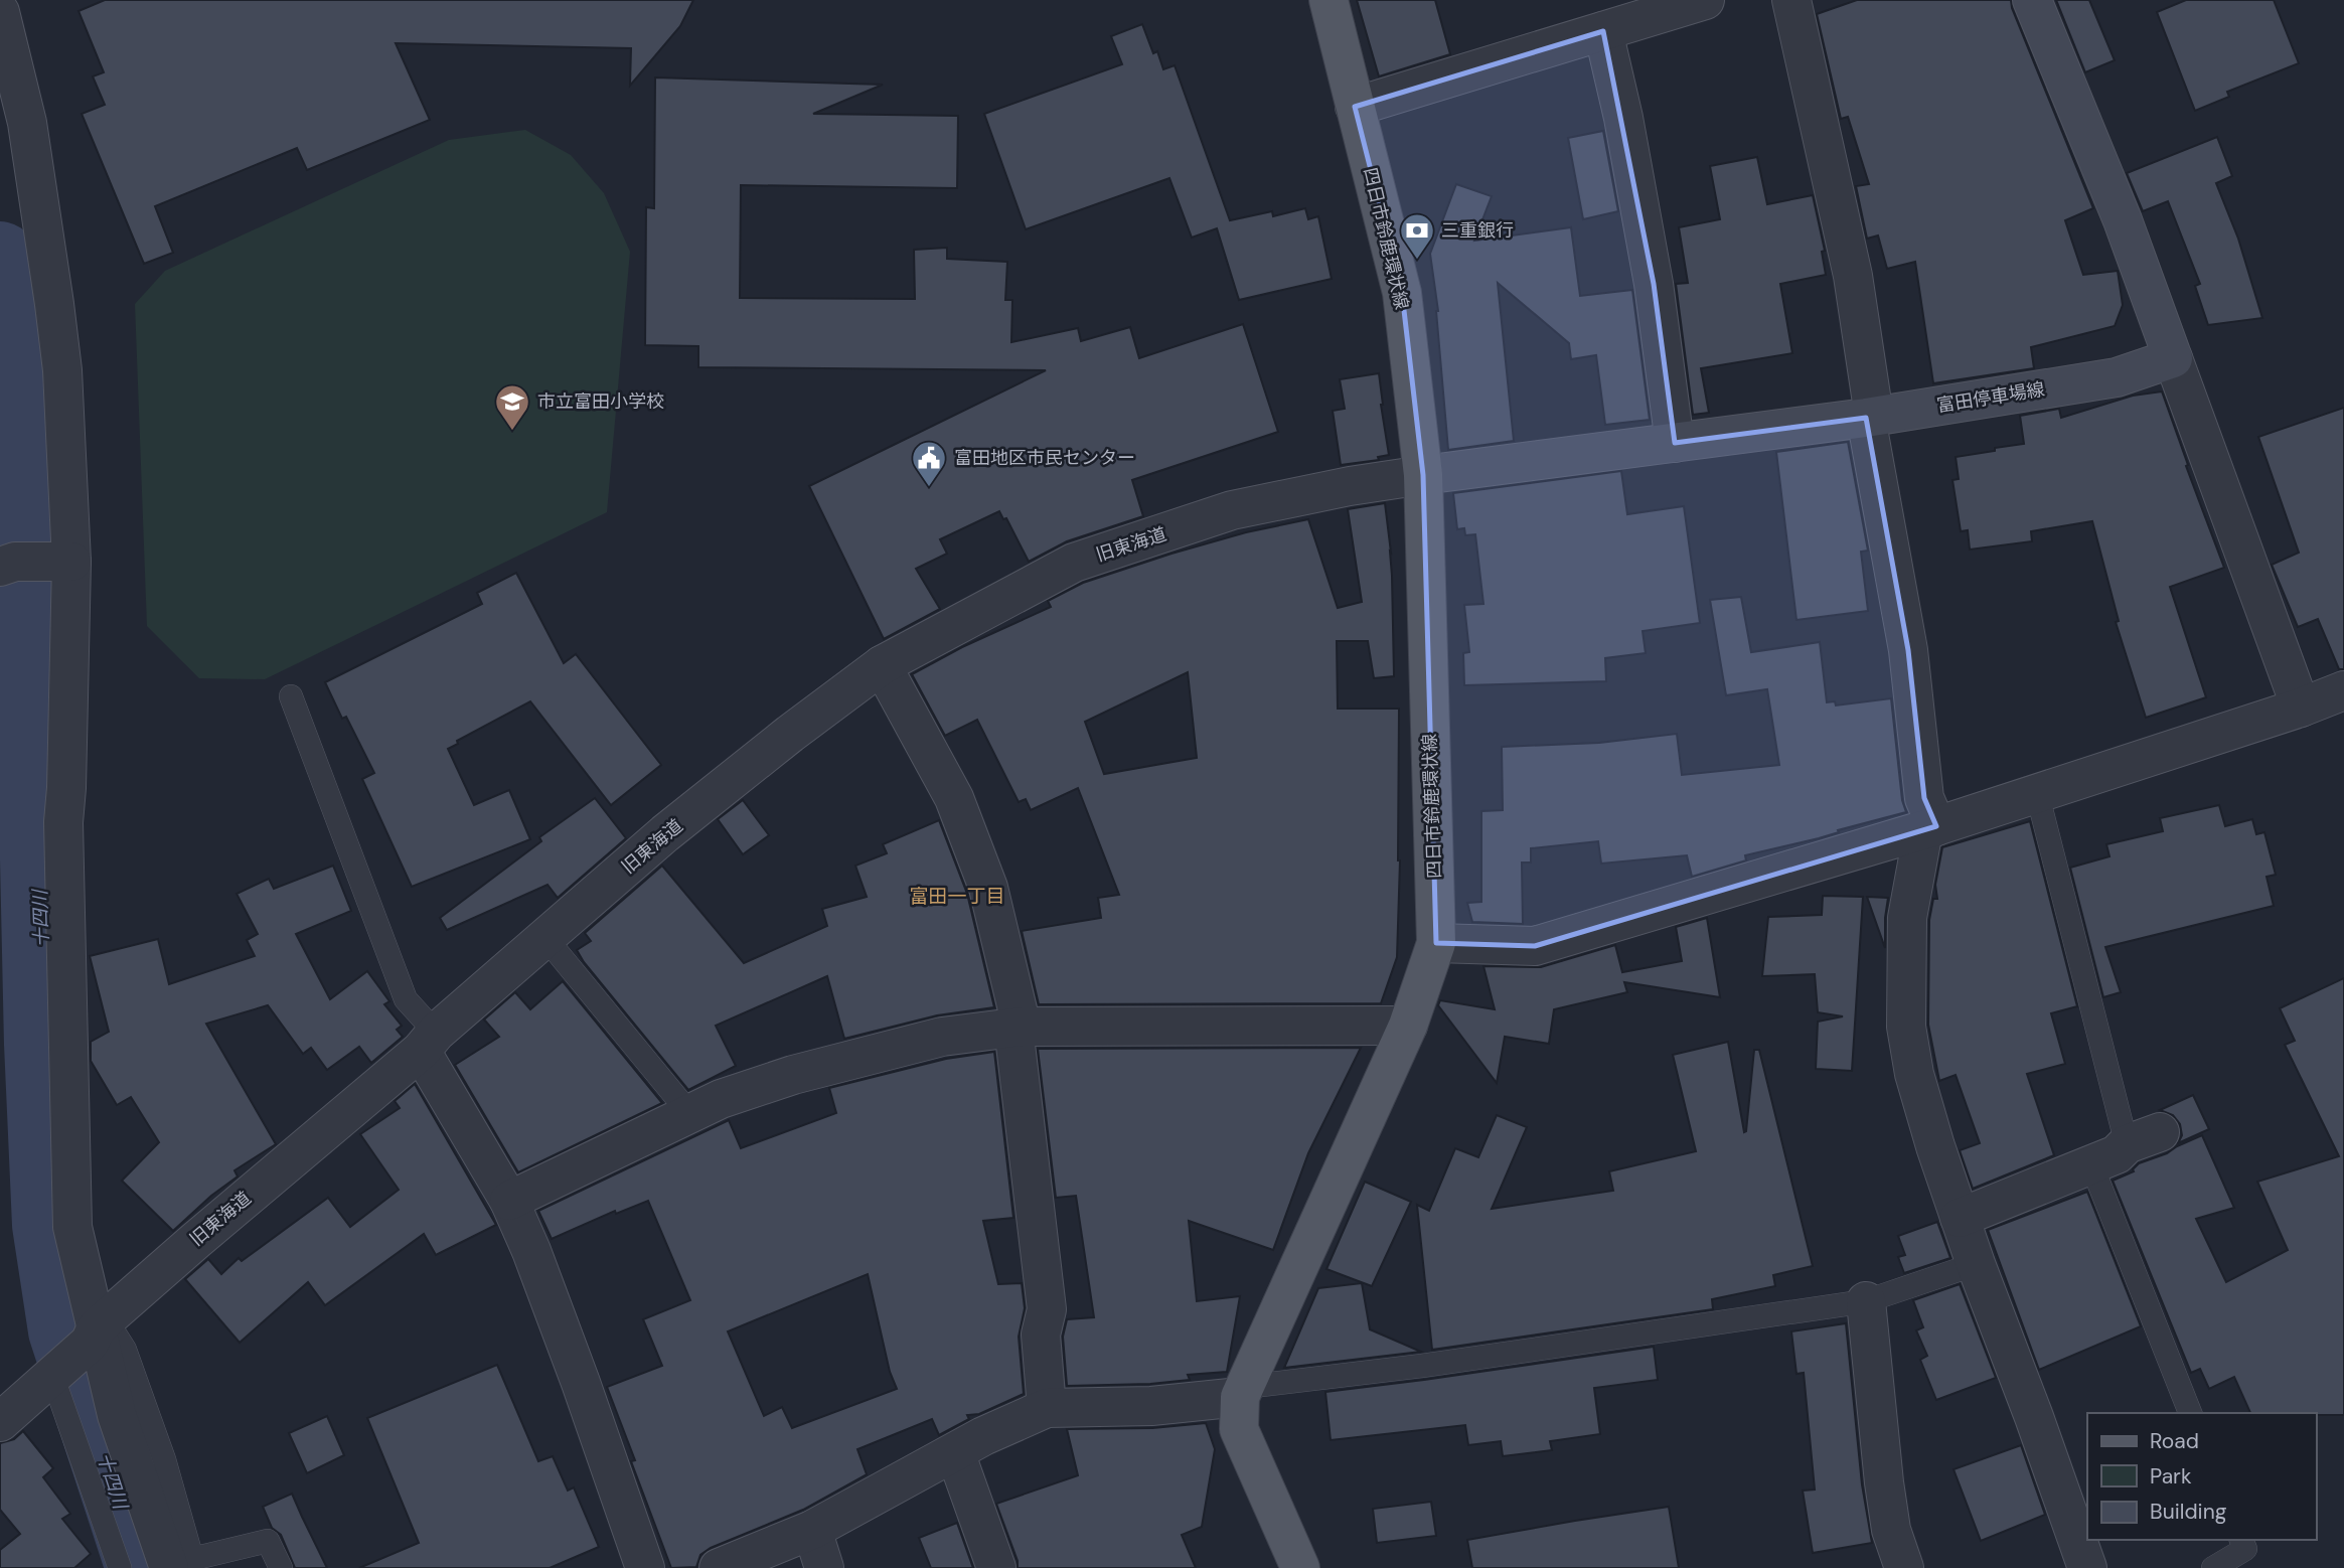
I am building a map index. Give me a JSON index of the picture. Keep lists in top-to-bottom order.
{
  "streets": {
    "main road": ["四日市鈴鹿環状線", "富田停車場線"],
    "street": ["旧東海道"]
  },
  "crossings": [
    ["四日市鈴鹿環状線", "富田停車場線"],
    ["四日市鈴鹿環状線", "旧東海道"],
    ["富田停車場線", "旧東海道"]
  ],
  "districts": ["富田一丁目"],
  "water": ["十四川"],
  "places": {
    "bank": ["三重銀行"],
    "school or university": ["市立富田小学校"],
    "public building": ["富田地区市民センター"]
  },
  "legend": ["Road", "Park", "Building"]
}
